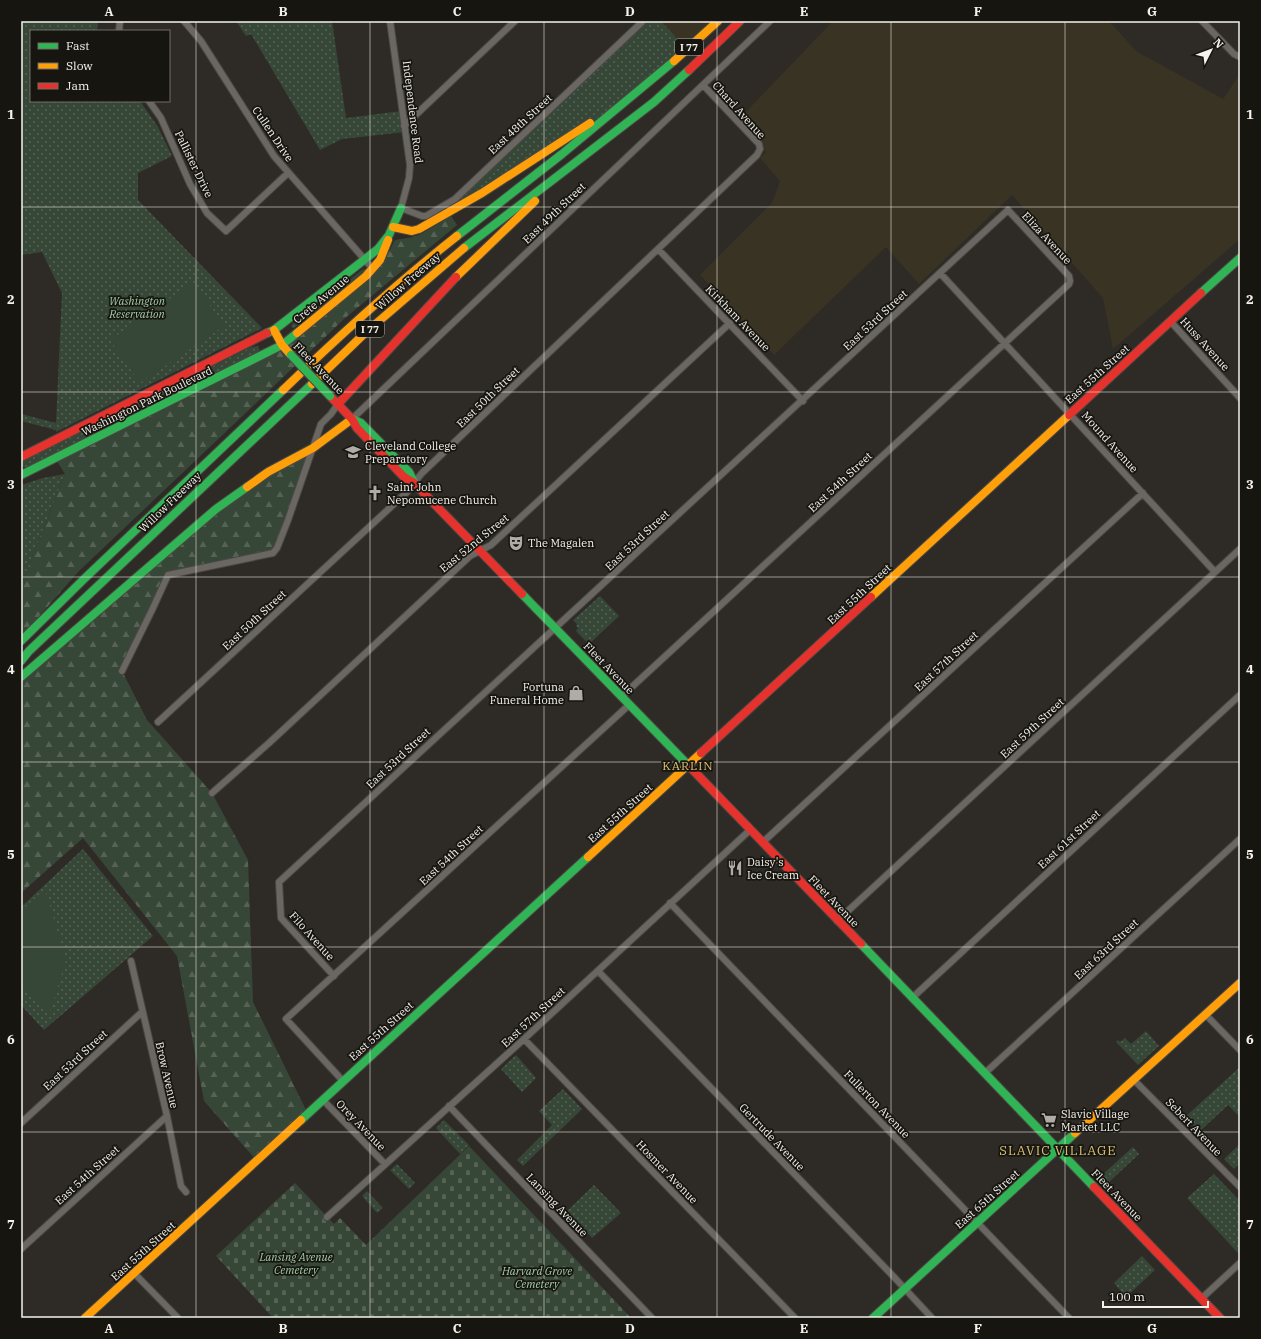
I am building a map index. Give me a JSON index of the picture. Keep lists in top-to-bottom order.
{
  "streets": {
    "main road": [
      "I 77",
      "Independence Road",
      "Willow Freeway",
      "Crete Avenue",
      "Fleet Avenue",
      "East 55th Street",
      "Washington Park Boulevard",
      "East 65th Street"
    ],
    "street": [
      "Chard Avenue",
      "East 48th Street",
      "Cullen Drive",
      "Pallister Drive",
      "East 49th Street",
      "Eliza Avenue",
      "Kirkham Avenue",
      "East 53rd Street",
      "Huss Avenue",
      "East 50th Street",
      "Mound Avenue",
      "East 54th Street",
      "East 52nd Street",
      "East 57th Street",
      "East 59th Street",
      "East 61st Street",
      "Filo Avenue",
      "East 63rd Street",
      "Brow Avenue",
      "Fullerton Avenue",
      "Orey Avenue",
      "Sebert Avenue",
      "Gertrude Avenue",
      "Hosmer Avenue",
      "Lansing Avenue"
    ]
  },
  "crossings": [
    ["Chard Avenue", "East 49th Street"],
    ["Chard Avenue", "East 50th Street"],
    ["Independence Road", "East 48th Street"],
    ["Independence Road", "Cullen Drive"],
    ["Independence Road", "Crete Avenue"],
    ["Cullen Drive", "Pallister Drive"],
    ["Cullen Drive", "Crete Avenue"],
    ["East 49th Street", "Fleet Avenue"],
    ["Eliza Avenue", "East 53rd Street"],
    ["Eliza Avenue", "East 54th Street"],
    ["Crete Avenue", "Fleet Avenue"],
    ["Crete Avenue", "Washington Park Boulevard"],
    ["Kirkham Avenue", "East 53rd Street"],
    ["Kirkham Avenue", "East 50th Street"],
    ["Kirkham Avenue", "East 52nd Street"],
    ["East 53rd Street", "Fleet Avenue"],
    ["East 53rd Street", "Mound Avenue"],
    ["East 53rd Street", "Filo Avenue"],
    ["East 53rd Street", "Brow Avenue"],
    ["Huss Avenue", "East 55th Street"],
    ["Fleet Avenue", "East 55th Street"],
    ["Fleet Avenue", "East 50th Street"],
    ["Fleet Avenue", "Washington Park Boulevard"],
    ["Fleet Avenue", "East 54th Street"],
    ["Fleet Avenue", "East 52nd Street"],
    ["Fleet Avenue", "East 57th Street"],
    ["Fleet Avenue", "East 59th Street"],
    ["Fleet Avenue", "East 61st Street"],
    ["Fleet Avenue", "East 63rd Street"],
    ["Fleet Avenue", "East 65th Street"],
    ["East 55th Street", "Mound Avenue"],
    ["East 55th Street", "Orey Avenue"],
    ["Mound Avenue", "East 54th Street"],
    ["Mound Avenue", "East 57th Street"],
    ["Mound Avenue", "East 59th Street"],
    ["East 54th Street", "Filo Avenue"],
    ["East 54th Street", "Brow Avenue"],
    ["East 54th Street", "Orey Avenue"],
    ["East 57th Street", "Fullerton Avenue"],
    ["East 57th Street", "Orey Avenue"],
    ["East 57th Street", "Gertrude Avenue"],
    ["East 57th Street", "Hosmer Avenue"],
    ["East 57th Street", "Lansing Avenue"],
    ["Fullerton Avenue", "East 65th Street"],
    ["Sebert Avenue", "East 65th Street"],
    ["Gertrude Avenue", "East 65th Street"]
  ],
  "districts": ["KARLIN", "SLAVIC VILLAGE"],
  "parks": ["Washington Reservation", "Lansing Avenue Cemetery", "Harvard Grove Cemetery"],
  "places": {
    "school or university": ["Cleveland College Preparatory"],
    "church": ["Saint John Nepomucene Church"],
    "theatre": ["The Magalen"],
    "shop": ["Fortuna Funeral Home"],
    "restaurant": ["Daisy's Ice Cream"],
    "supermarket": ["Slavic Village Market LLC"]
  },
  "legend": ["Fast", "Slow", "Jam"],
  "scale_bar": "100 m",
  "north": "top right",
  "grid": {
    "columns": [
      "A",
      "B",
      "C",
      "D",
      "E",
      "F",
      "G"
    ],
    "rows": [
      "1",
      "2",
      "3",
      "4",
      "5",
      "6",
      "7"
    ]
  }
}
